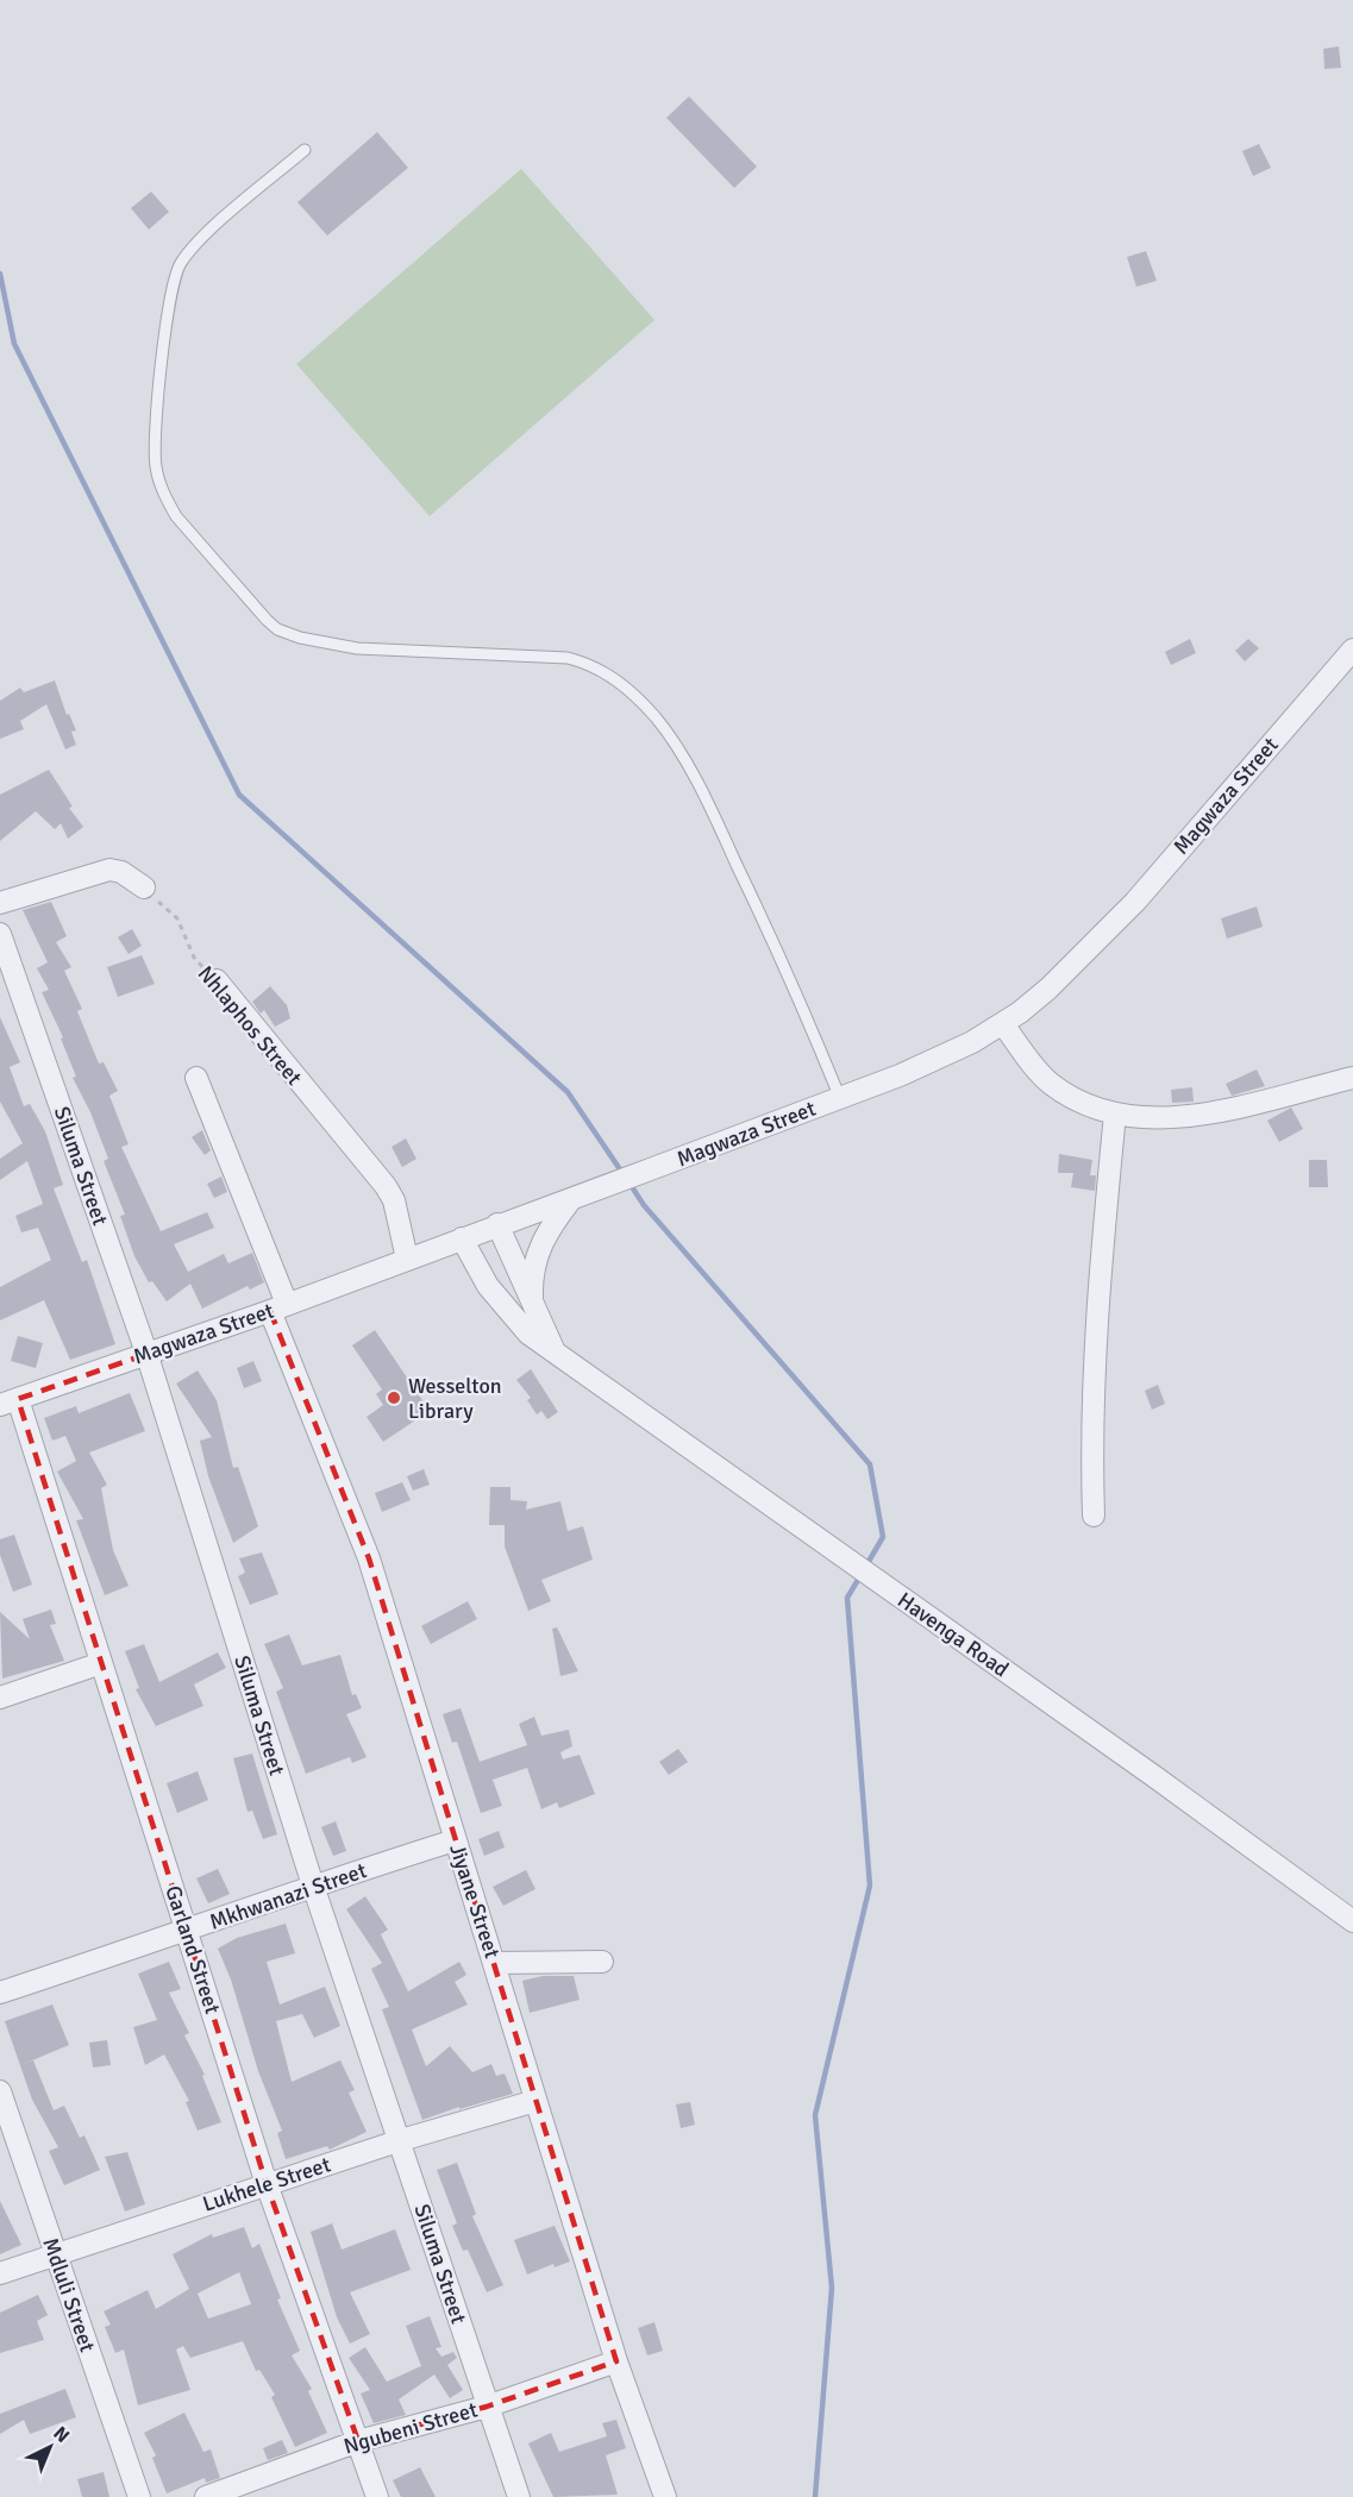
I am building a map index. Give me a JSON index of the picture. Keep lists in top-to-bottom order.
{
  "streets": {
    "street": [
      "Magwaza Street",
      "Nhlaphos Street",
      "Siluma Street",
      "Havenga Road",
      "Mkhwanazi Street",
      "Jiyane Street",
      "Garland Street",
      "Lukhele Street",
      "Mdluli Street",
      "Ngubeni Street"
    ]
  },
  "crossings": [
    ["Magwaza Street", "Nhlaphos Street"],
    ["Magwaza Street", "Siluma Street"],
    ["Magwaza Street", "Havenga Road"],
    ["Magwaza Street", "Jiyane Street"],
    ["Magwaza Street", "Garland Street"],
    ["Siluma Street", "Mkhwanazi Street"],
    ["Siluma Street", "Lukhele Street"],
    ["Siluma Street", "Ngubeni Street"],
    ["Mkhwanazi Street", "Jiyane Street"],
    ["Mkhwanazi Street", "Garland Street"],
    ["Jiyane Street", "Lukhele Street"],
    ["Jiyane Street", "Ngubeni Street"],
    ["Garland Street", "Lukhele Street"],
    ["Garland Street", "Ngubeni Street"],
    ["Lukhele Street", "Mdluli Street"]
  ],
  "places": ["Wesselton Library"],
  "north": "top right"
}
